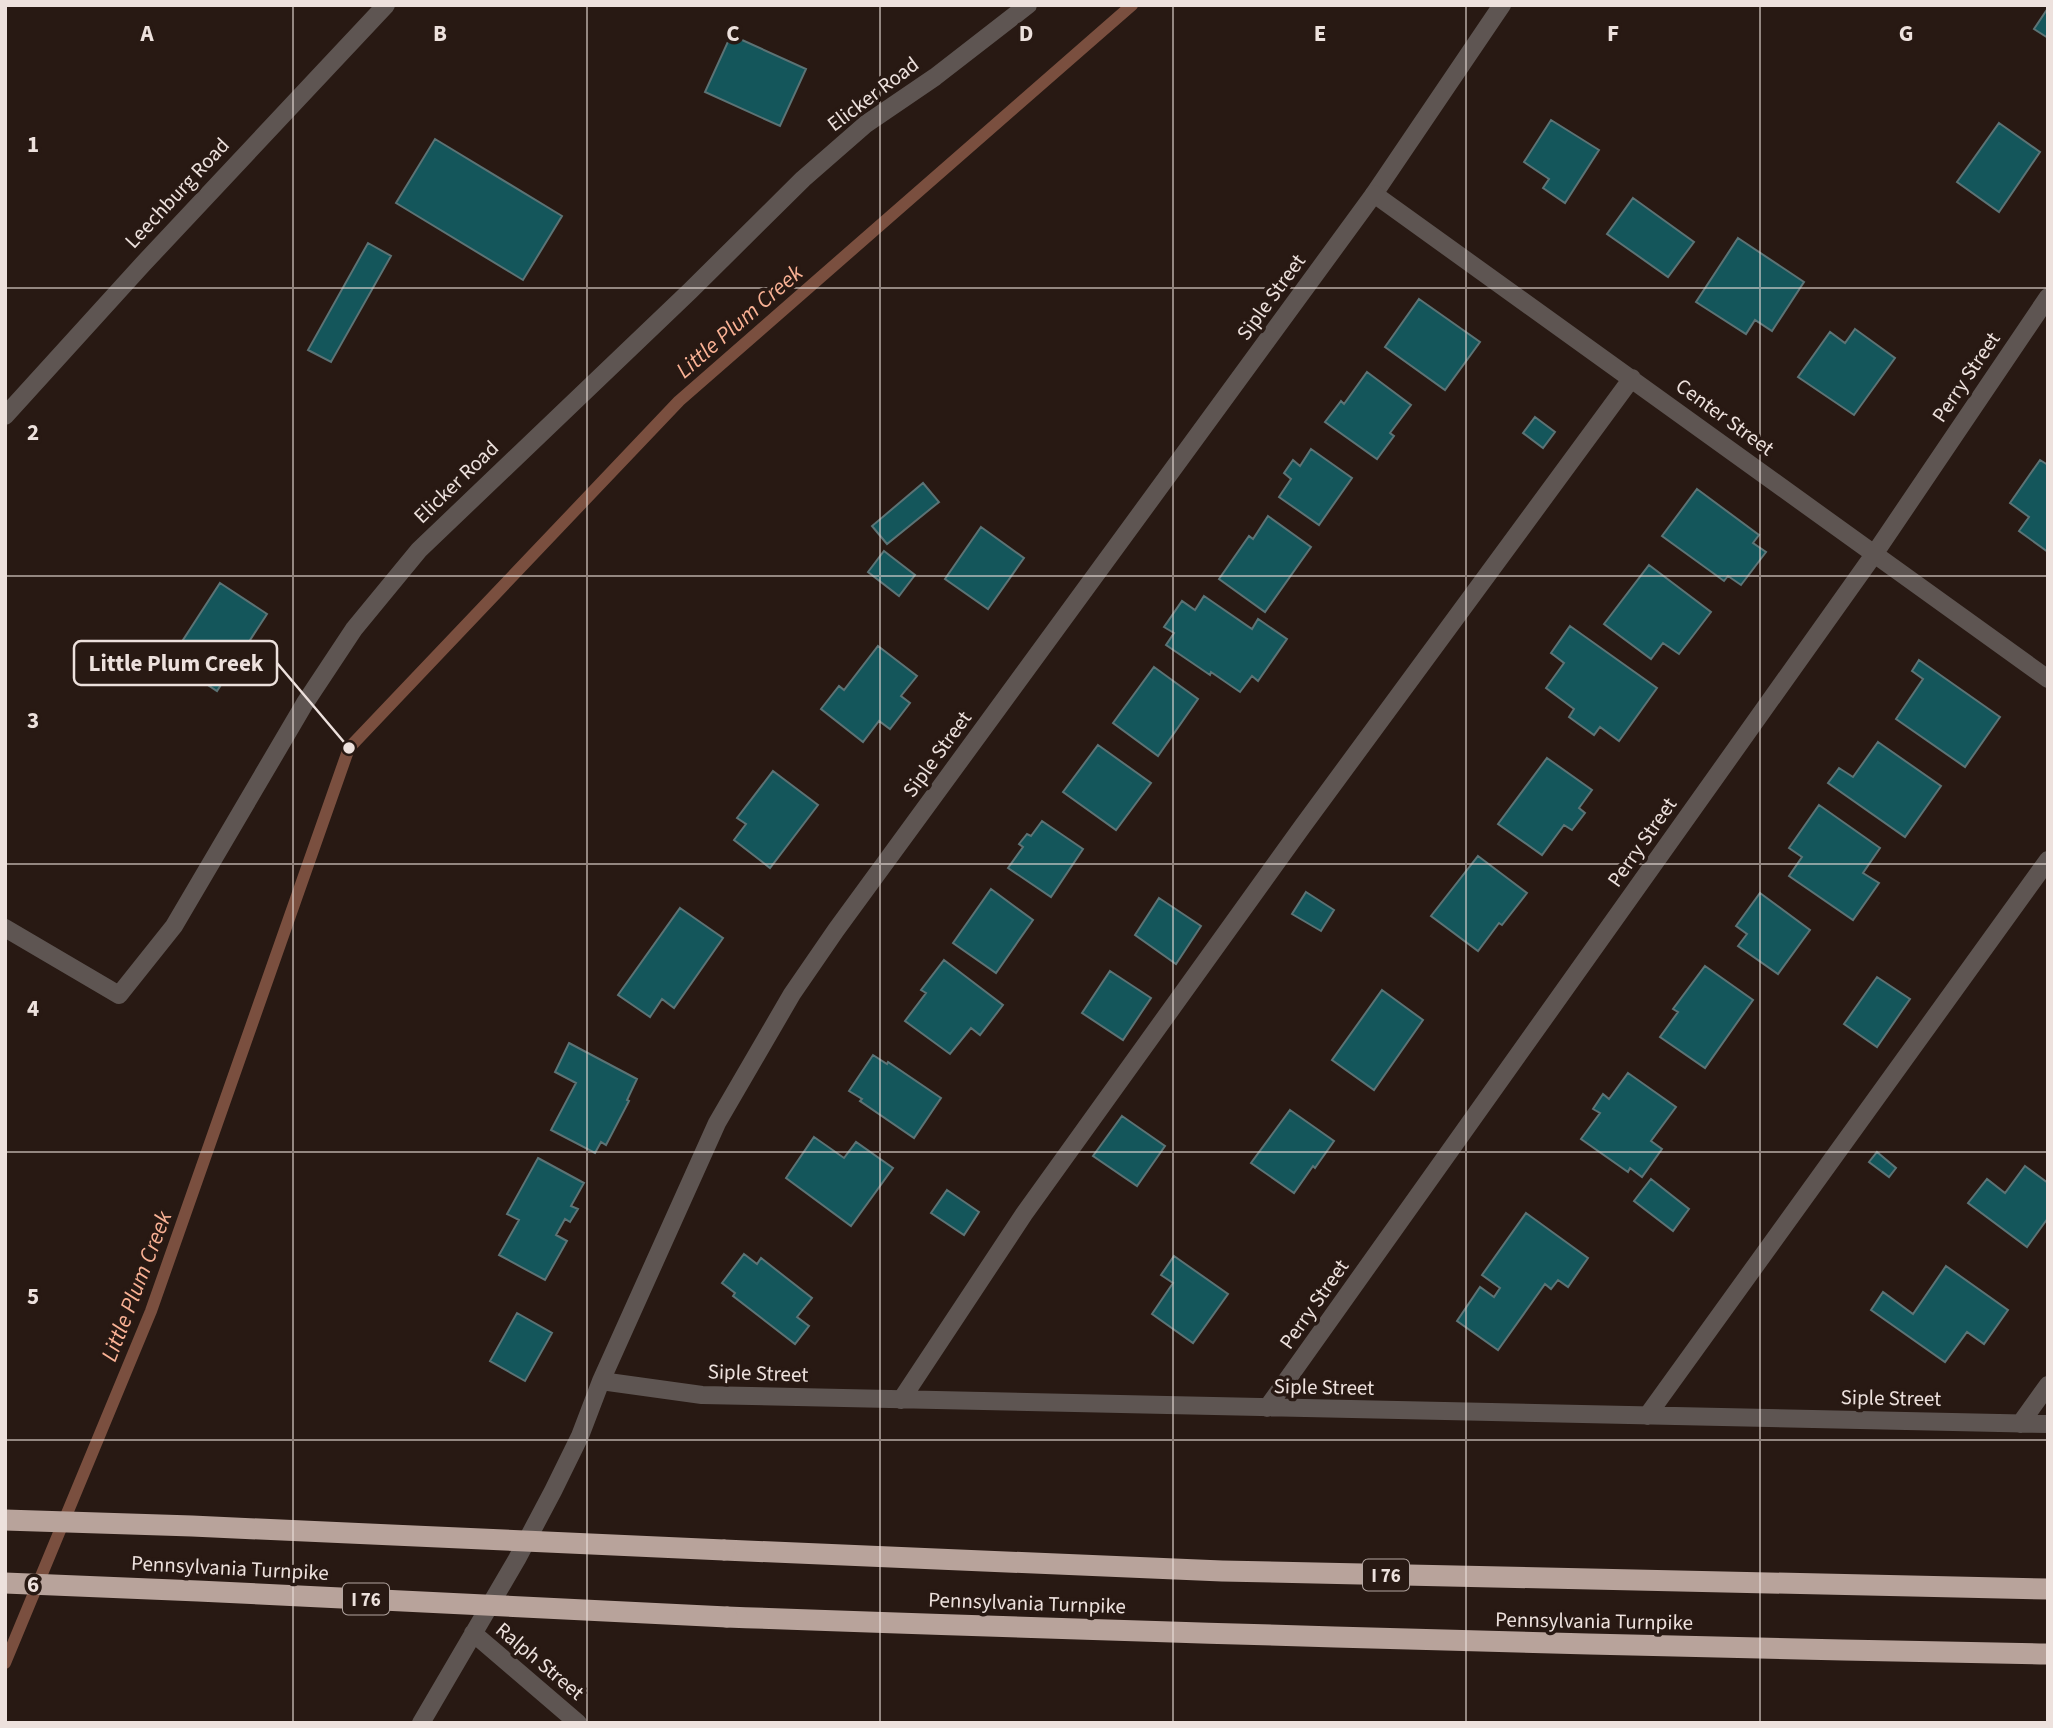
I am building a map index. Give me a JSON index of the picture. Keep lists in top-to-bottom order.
{
  "streets": {
    "highway": ["Pennsylvania Turnpike", "I 76"],
    "street": [
      "Elicker Road",
      "Leechburg Road",
      "Siple Street",
      "Perry Street",
      "Center Street",
      "Ralph Street"
    ]
  },
  "crossings": [
    ["Siple Street", "Perry Street"],
    ["Siple Street", "Center Street"],
    ["Siple Street", "Ralph Street"],
    ["Perry Street", "Center Street"]
  ],
  "water": ["Little Plum Creek"],
  "places": ["Little Plum Creek"],
  "grid": {
    "columns": [
      "A",
      "B",
      "C",
      "D",
      "E",
      "F",
      "G"
    ],
    "rows": [
      "1",
      "2",
      "3",
      "4",
      "5",
      "6"
    ]
  }
}
